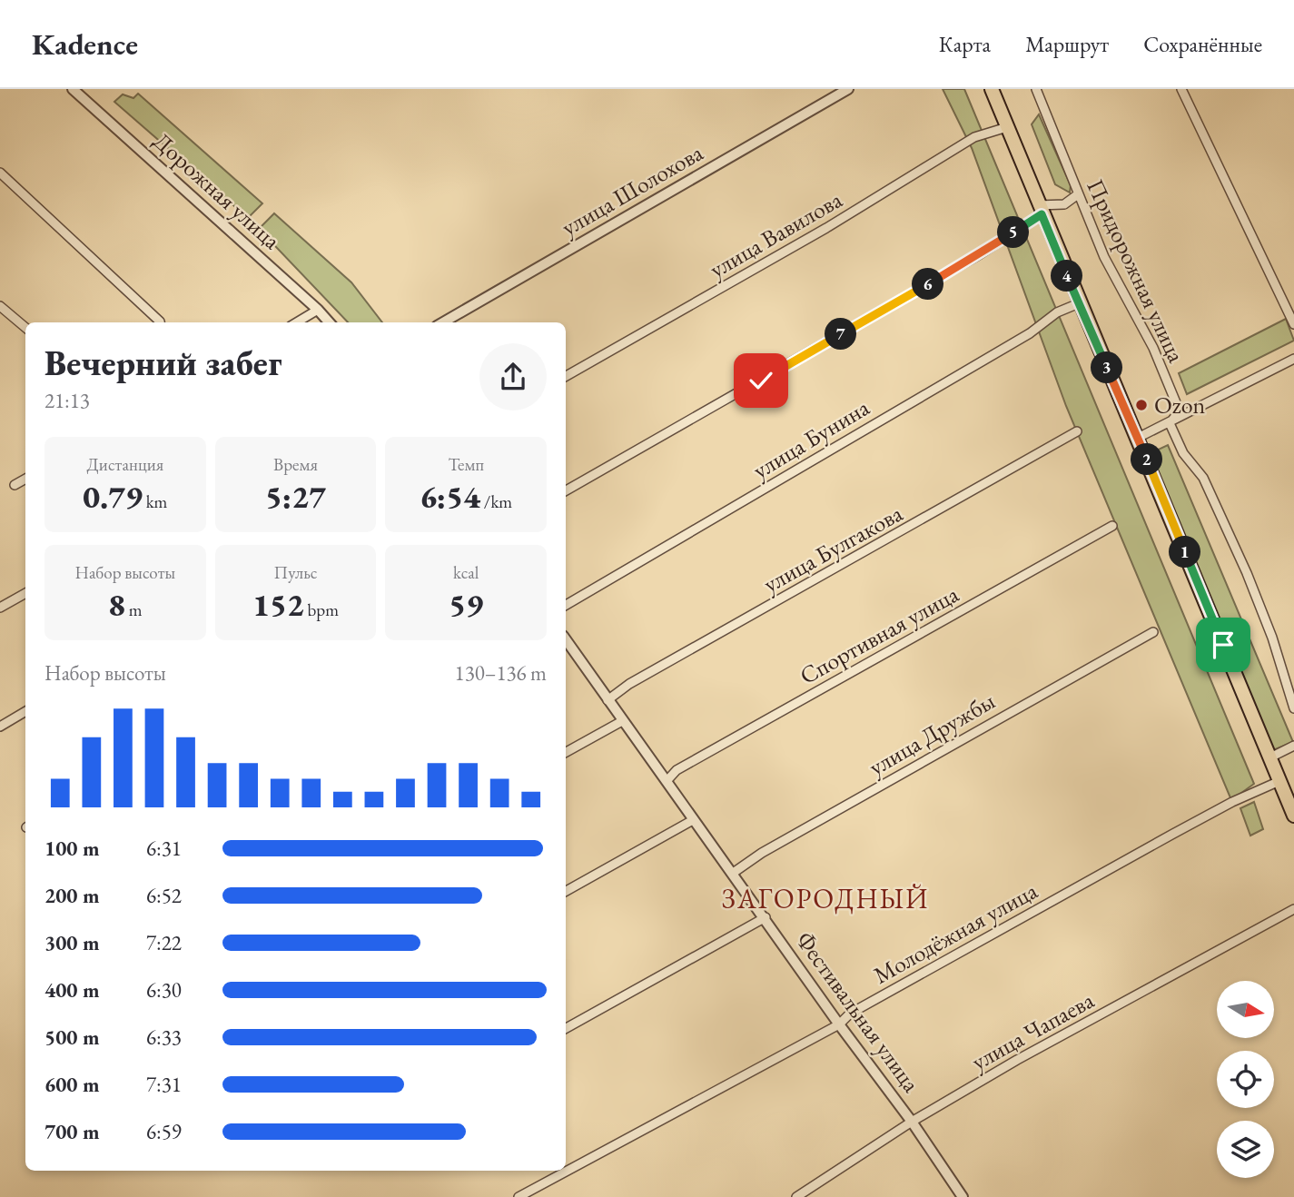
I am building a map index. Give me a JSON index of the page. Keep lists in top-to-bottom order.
{
  "streets": {
    "street": [
      "улица Шолохова",
      "Дорожная улица",
      "улица Вавилова",
      "Придорожная улица",
      "улица Бунина",
      "улица Булгакова",
      "Спортивная улица",
      "улица Дружбы",
      "Молодёжная улица",
      "Фестивальная улица",
      "улица Чапаева"
    ]
  },
  "crossings": [
    ["улица Булгакова", "Фестивальная улица"],
    ["Спортивная улица", "Фестивальная улица"],
    ["улица Дружбы", "Фестивальная улица"],
    ["Молодёжная улица", "Фестивальная улица"],
    ["Фестивальная улица", "улица Чапаева"]
  ],
  "districts": ["ЗАГОРОДНЫЙ"],
  "places": ["Ozon"],
  "north": "right",
  "page": {
    "header": "Kadence",
    "nav": ["Карта", "Маршрут", "Сохранённые"],
    "pins": [
      "5",
      "4",
      "6",
      "7",
      "3",
      "2",
      "1"
    ],
    "heading": ["Вечерний забег", "21:13"],
    "stats": [
      ["Дистанция", "0.79 km"],
      ["Время", "5:27"],
      ["Темп", "6:54 /km"],
      ["Набор высоты", "8 m"],
      ["Пульс", "152 bpm"],
      ["kcal", "59"]
    ],
    "chart": ["Набор высоты", "130–136 m"],
    "list": [
      {
        "name": "100 m",
        "note": "6:31"
      },
      {
        "name": "200 m",
        "note": "6:52"
      },
      {
        "name": "300 m",
        "note": "7:22"
      },
      {
        "name": "400 m",
        "note": "6:30"
      },
      {
        "name": "500 m",
        "note": "6:33"
      },
      {
        "name": "600 m",
        "note": "7:31"
      },
      {
        "name": "700 m",
        "note": "6:59"
      }
    ]
  }
}
